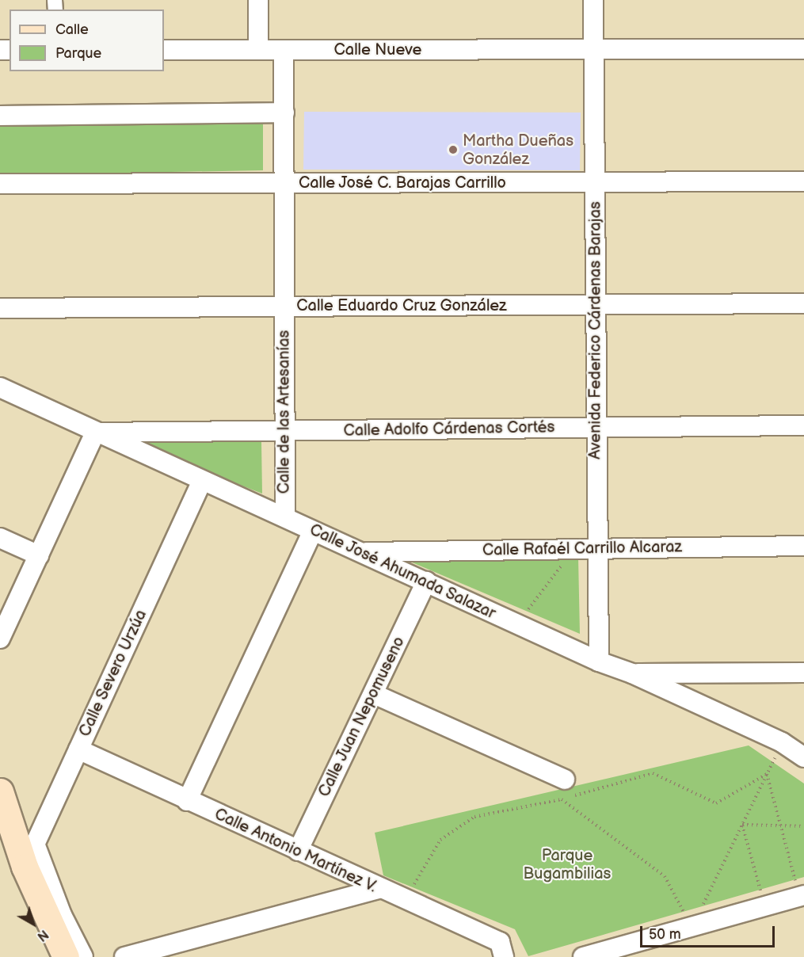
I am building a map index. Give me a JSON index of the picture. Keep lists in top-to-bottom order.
{
  "streets": {
    "street": [
      "Calle Nueve",
      "Calle José C. Barajas Carrillo",
      "Calle Eduardo Cruz González",
      "Avenida Federico Cárdenas Barajas",
      "Calle de las Artesanías",
      "Calle Adolfo Cárdenas Cortés",
      "Calle Rafaél Carrillo Alcaraz",
      "Calle José Ahumada Salazar",
      "Calle Severo Urzúa",
      "Calle Juan Nepomuseno",
      "Calle Antonio Martínez V."
    ]
  },
  "crossings": [
    ["Calle Nueve", "Avenida Federico Cárdenas Barajas"],
    ["Calle Nueve", "Calle de las Artesanías"],
    ["Calle José C. Barajas Carrillo", "Avenida Federico Cárdenas Barajas"],
    ["Calle José C. Barajas Carrillo", "Calle de las Artesanías"],
    ["Calle Eduardo Cruz González", "Avenida Federico Cárdenas Barajas"],
    ["Calle Eduardo Cruz González", "Calle de las Artesanías"],
    ["Avenida Federico Cárdenas Barajas", "Calle Adolfo Cárdenas Cortés"],
    ["Avenida Federico Cárdenas Barajas", "Calle Rafaél Carrillo Alcaraz"],
    ["Avenida Federico Cárdenas Barajas", "Calle José Ahumada Salazar"],
    ["Calle de las Artesanías", "Calle Adolfo Cárdenas Cortés"],
    ["Calle de las Artesanías", "Calle José Ahumada Salazar"],
    ["Calle Adolfo Cárdenas Cortés", "Calle José Ahumada Salazar"],
    ["Calle Rafaél Carrillo Alcaraz", "Calle José Ahumada Salazar"],
    ["Calle José Ahumada Salazar", "Calle Severo Urzúa"],
    ["Calle José Ahumada Salazar", "Calle Juan Nepomuseno"],
    ["Calle Severo Urzúa", "Calle Antonio Martínez V."],
    ["Calle Juan Nepomuseno", "Calle Antonio Martínez V."]
  ],
  "parks": ["Parque Bugambilias"],
  "places": ["Martha Dueñas González"],
  "legend": ["Calle", "Parque"],
  "scale_bar": "50 m",
  "north": "bottom right"
}
